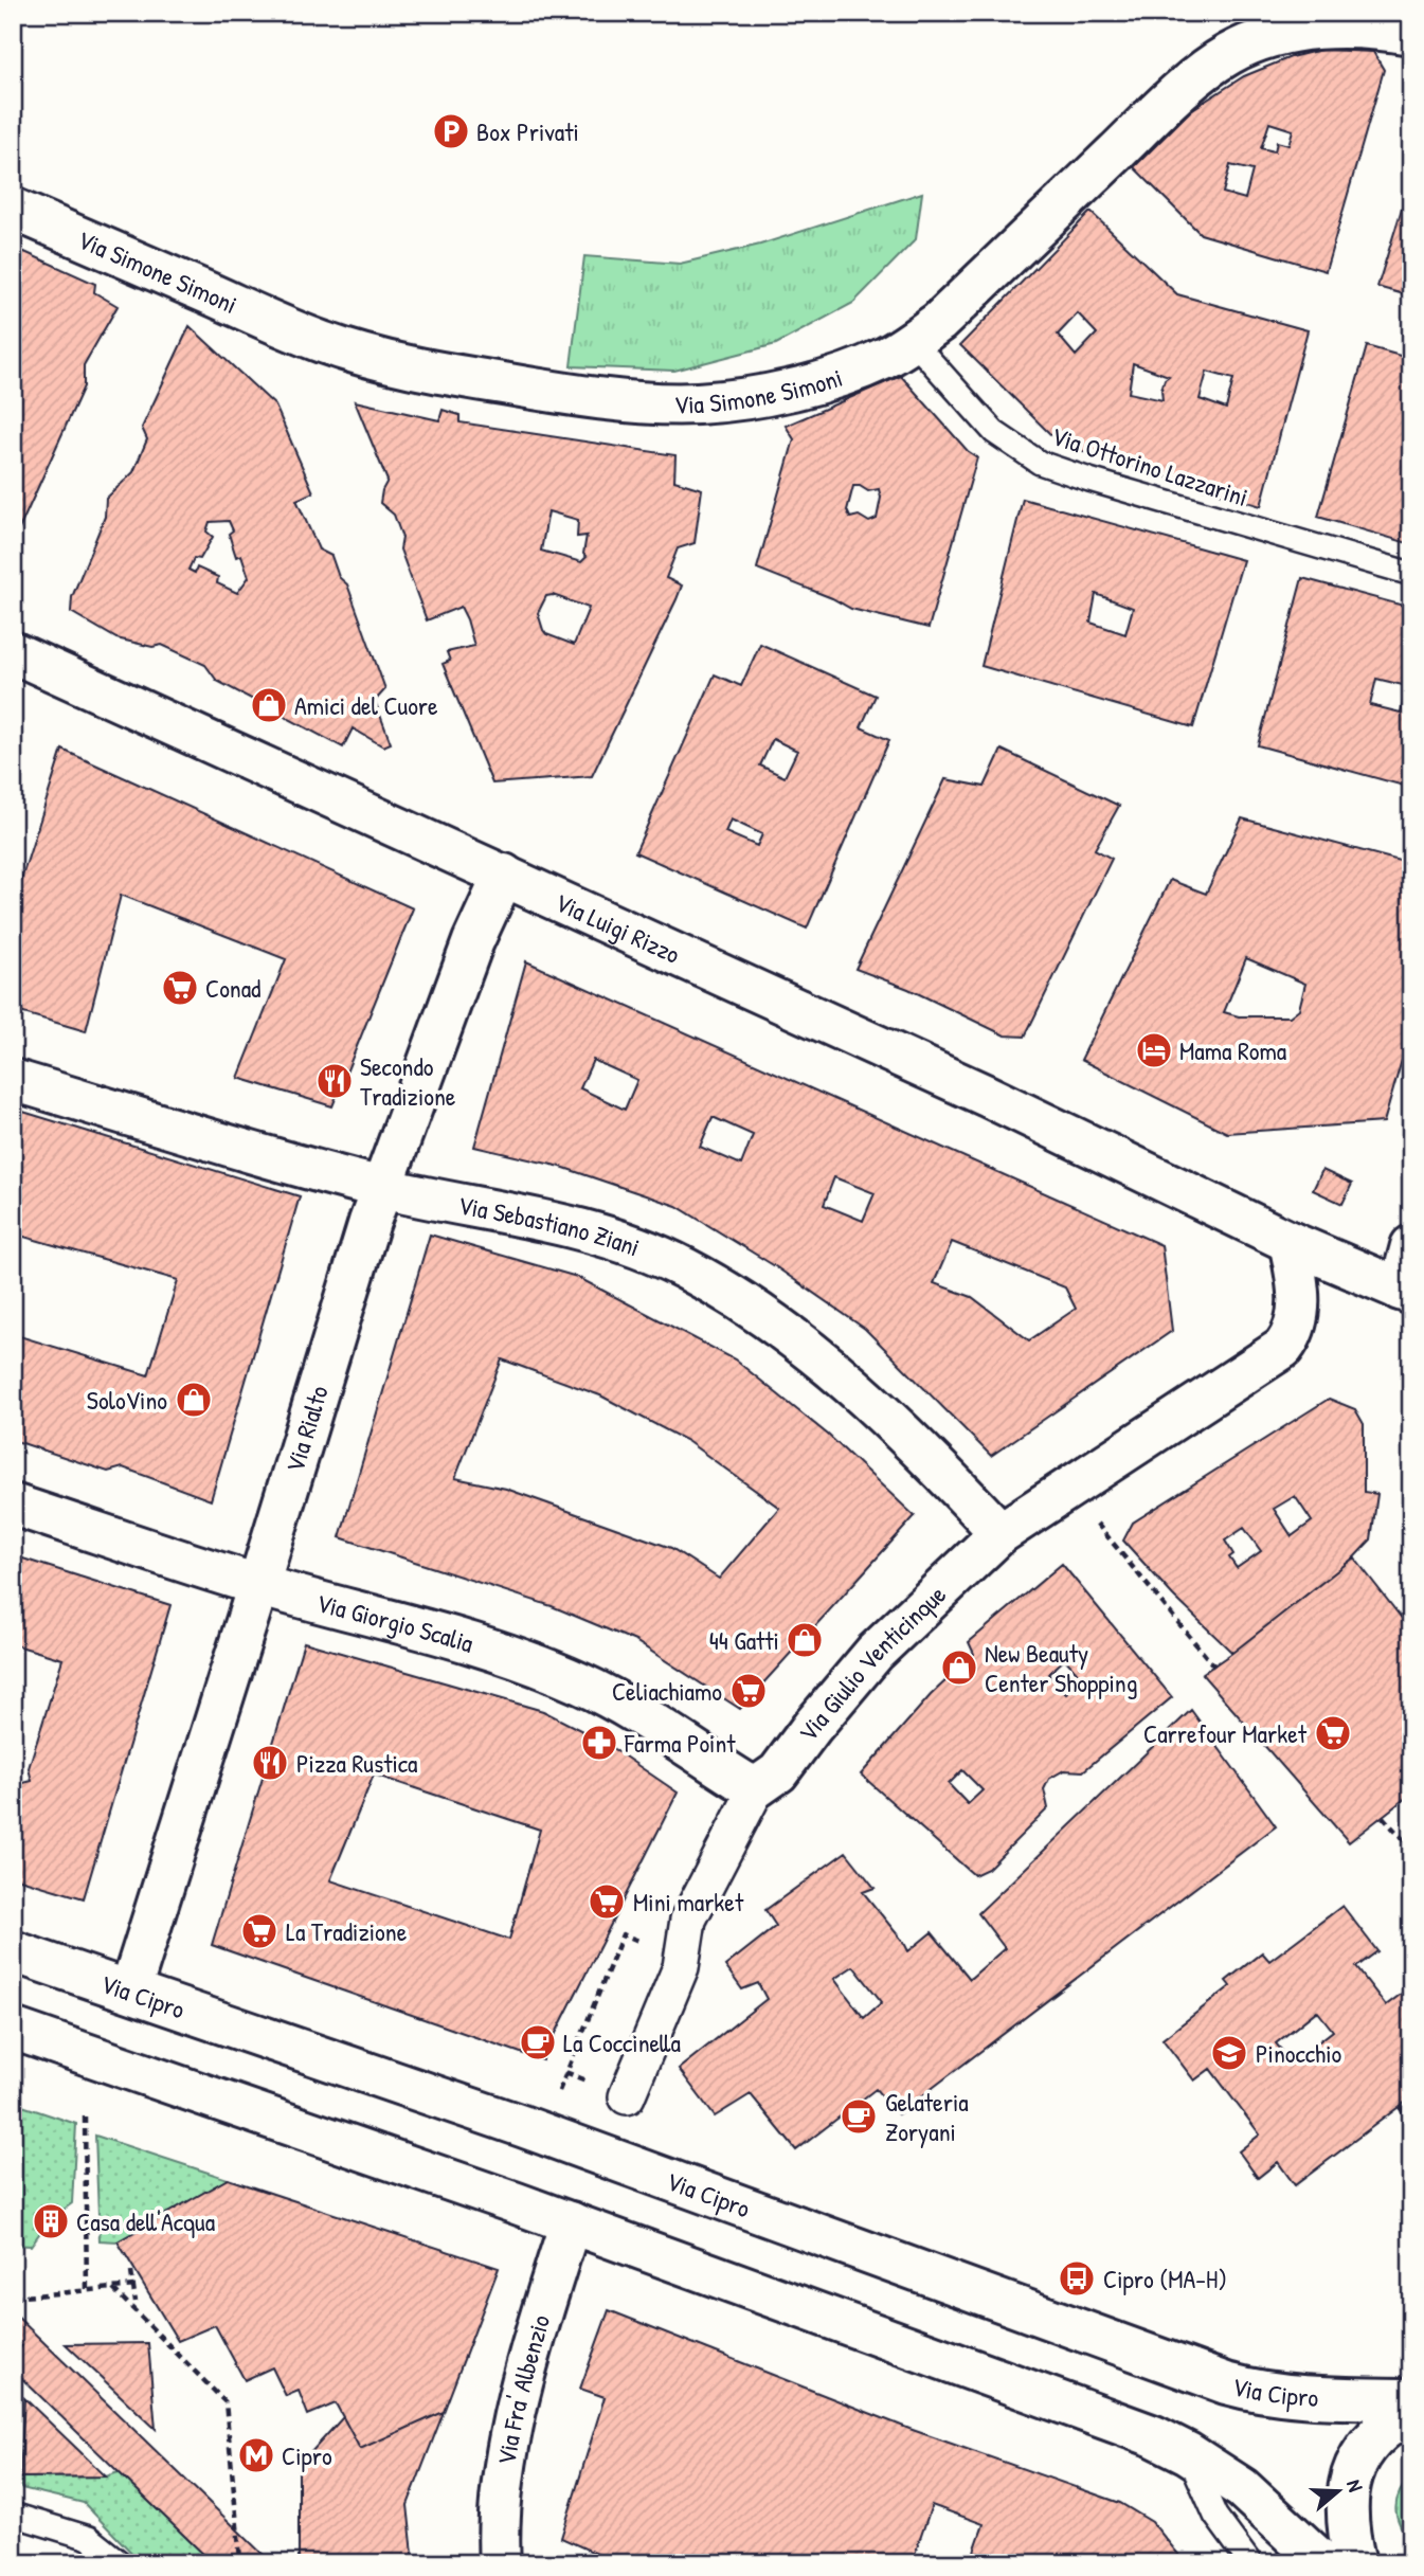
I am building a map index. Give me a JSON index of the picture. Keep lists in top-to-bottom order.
{
  "streets": {
    "street": [
      "Via Simone Simoni",
      "Via Luigi Rizzo",
      "Via Sebastiano Ziani",
      "Via Rialto",
      "Via Giorgio Scalia",
      "Via Giulio Venticinque",
      "Via Cipro",
      "Via Fra' Albenzio"
    ],
    "lane": ["Via Ottorino Lazzarini"]
  },
  "crossings": [
    ["Via Simone Simoni", "Via Ottorino Lazzarini"],
    ["Via Luigi Rizzo", "Via Rialto"],
    ["Via Luigi Rizzo", "Via Giulio Venticinque"],
    ["Via Sebastiano Ziani", "Via Rialto"],
    ["Via Sebastiano Ziani", "Via Giulio Venticinque"],
    ["Via Rialto", "Via Giorgio Scalia"],
    ["Via Rialto", "Via Cipro"],
    ["Via Giorgio Scalia", "Via Giulio Venticinque"]
  ],
  "places": {
    "parking": ["Box Privati"],
    "shop": [
      "Amici del Cuore",
      "SoloVino",
      "44 Gatti",
      "New Beauty Center Shopping"
    ],
    "supermarket": [
      "Conad",
      "Celiachiamo",
      "Carrefour Market",
      "Mini market",
      "La Tradizione"
    ],
    "hotel": ["Mama Roma"],
    "restaurant": ["Secondo Tradizione", "Pizza Rustica"],
    "pharmacy": ["Farma Point"],
    "cafe": ["La Coccinella", "Gelateria Zoryani"],
    "school or university": ["Pinocchio"],
    "building": ["Casa dell'Acqua"],
    "bus stop": ["Cipro (MA-H)"],
    "metro station": ["Cipro"]
  },
  "north": "right"
}
